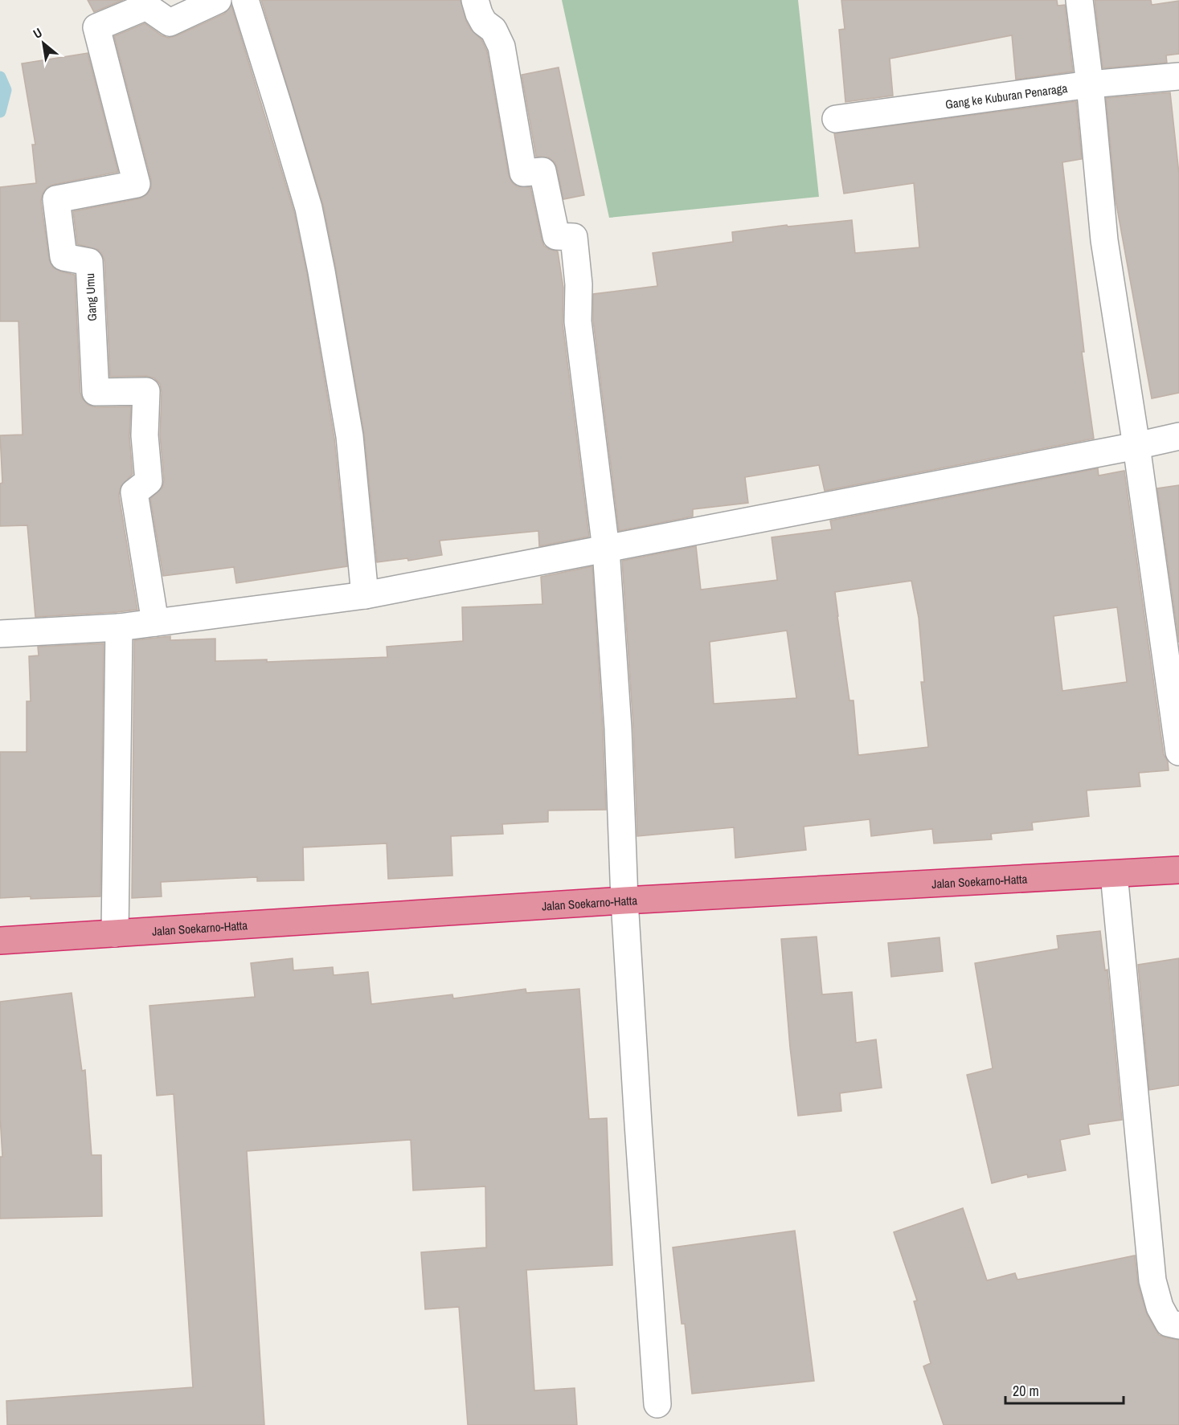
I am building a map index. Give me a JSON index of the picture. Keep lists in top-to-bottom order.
{
  "streets": {
    "highway": ["Jalan Soekarno-Hatta"],
    "street": ["Gang ke Kuburan Penaraga", "Gang Umu"]
  },
  "scale_bar": "20 m",
  "north": "top left"
}
